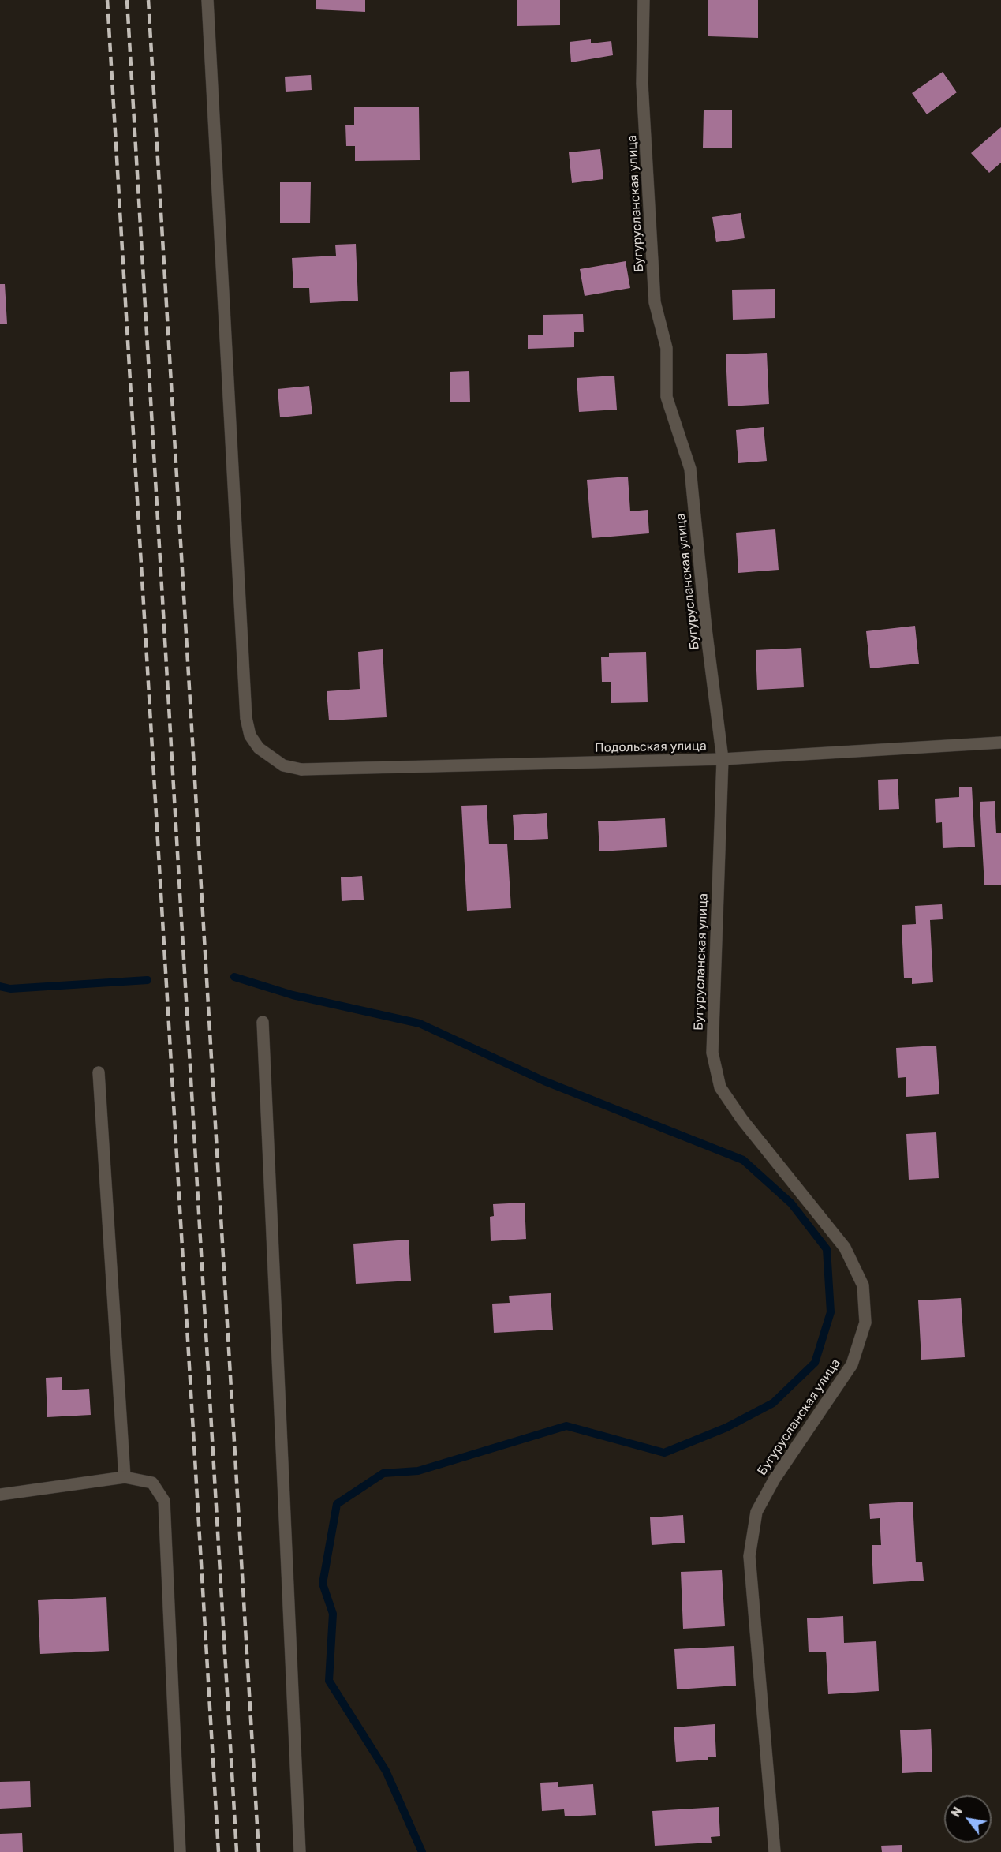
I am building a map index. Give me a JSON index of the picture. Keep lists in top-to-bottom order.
{
  "streets": {
    "street": ["Бугурусланская улица", "Подольская улица"]
  },
  "crossings": [
    ["Бугурусланская улица", "Подольская улица"]
  ],
  "north": "top left"
}
